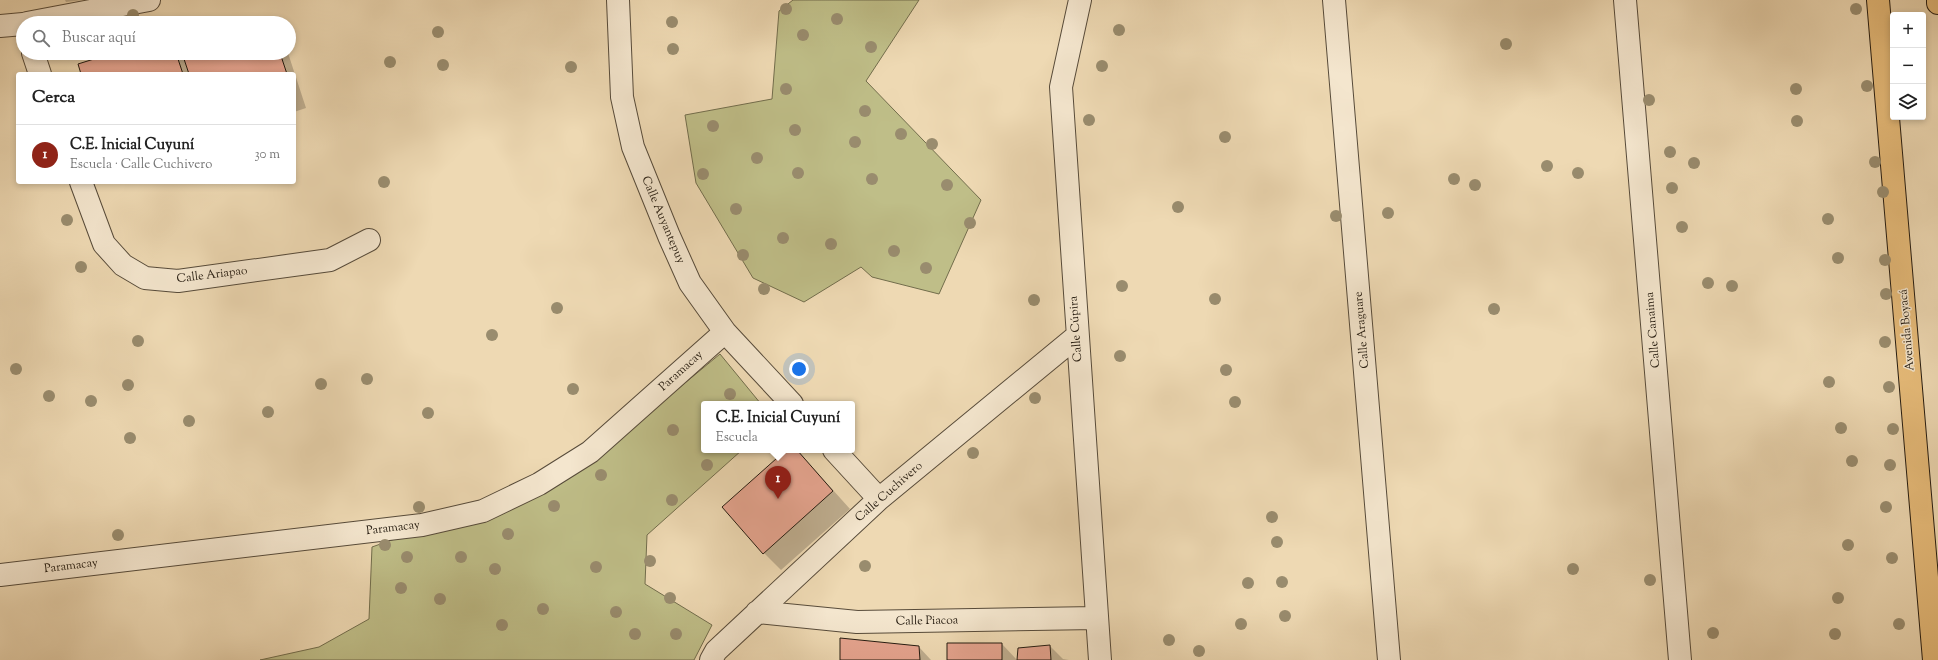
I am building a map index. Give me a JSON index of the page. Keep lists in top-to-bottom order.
{
  "streets": {
    "highway": ["Avenida Boyacá"],
    "street": [
      "Calle Auyantepuy",
      "Calle Ariapao",
      "Calle Cúpira",
      "Calle Araguare",
      "Calle Canaima",
      "Paramacay",
      "Calle Cuchivero",
      "Calle Piacoa"
    ]
  },
  "crossings": [
    ["Calle Auyantepuy", "Paramacay"],
    ["Calle Cúpira", "Calle Cuchivero"],
    ["Calle Cúpira", "Calle Piacoa"],
    ["Calle Cuchivero", "Calle Piacoa"]
  ],
  "page": {
    "map_buttons": ["+", "−"],
    "search": "Buscar aquí",
    "heading": "Cerca",
    "list": [
      {
        "mark": "1",
        "name": "C.E. Inicial Cuyuní",
        "note": "Escuela · Calle Cuchivero",
        "value": "30 m"
      }
    ],
    "popup": ["C.E. Inicial Cuyuní", "Escuela"],
    "pins": "1"
  }
}
